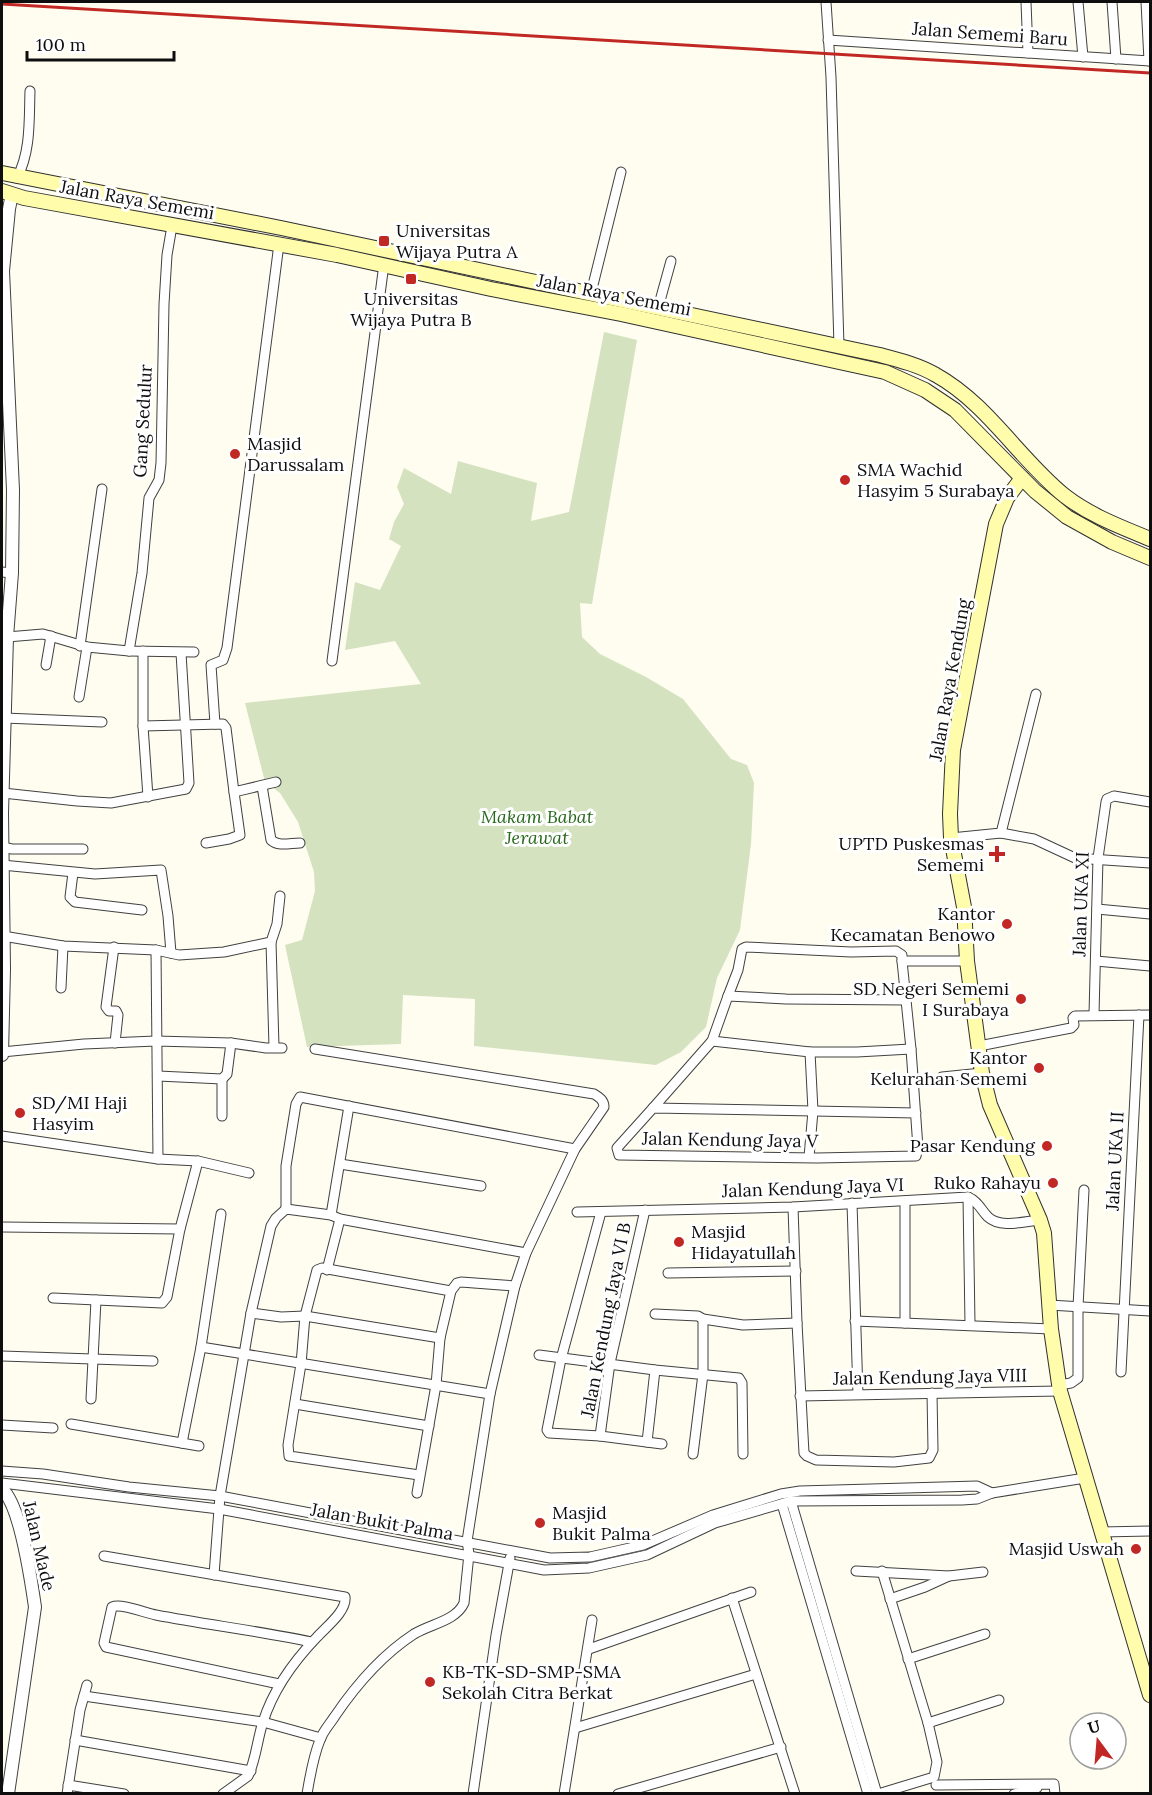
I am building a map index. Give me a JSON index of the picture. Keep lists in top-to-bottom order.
{
  "streets": {
    "main road": ["Jalan Raya Sememi", "Jalan Raya Kendung"],
    "street": [
      "Jalan Sememi Baru",
      "Gang Sedulur",
      "Jalan UKA XI",
      "Jalan Kendung Jaya V",
      "Jalan UKA II",
      "Jalan Kendung Jaya VI",
      "Jalan Kendung Jaya VI B",
      "Jalan Kendung Jaya VIII",
      "Jalan Bukit Palma",
      "Jalan Made"
    ]
  },
  "crossings": [
    ["Jalan Raya Sememi", "Gang Sedulur"],
    ["Jalan Raya Sememi", "Jalan Raya Kendung"],
    ["Jalan Raya Kendung", "Jalan Kendung Jaya VIII"],
    ["Jalan Kendung Jaya VI", "Jalan Kendung Jaya VI B"]
  ],
  "parks": ["Makam Babat Jerawat"],
  "places": {
    "transit": ["Universitas Wijaya Putra A", "Universitas Wijaya Putra B"],
    "other": [
      "Masjid Darussalam",
      "SMA Wachid Hasyim 5 Surabaya",
      "Kantor Kecamatan Benowo",
      "SD Negeri Sememi I Surabaya",
      "Kantor Kelurahan Sememi",
      "SD/MI Haji Hasyim",
      "Pasar Kendung",
      "Ruko Rahayu",
      "Masjid Hidayatullah",
      "Masjid Bukit Palma",
      "Masjid Uswah",
      "KB-TK-SD-SMP-SMA Sekolah Citra Berkat"
    ],
    "health": ["UPTD Puskesmas Sememi"]
  },
  "scale_bar": "100 m",
  "north": "top"
}
